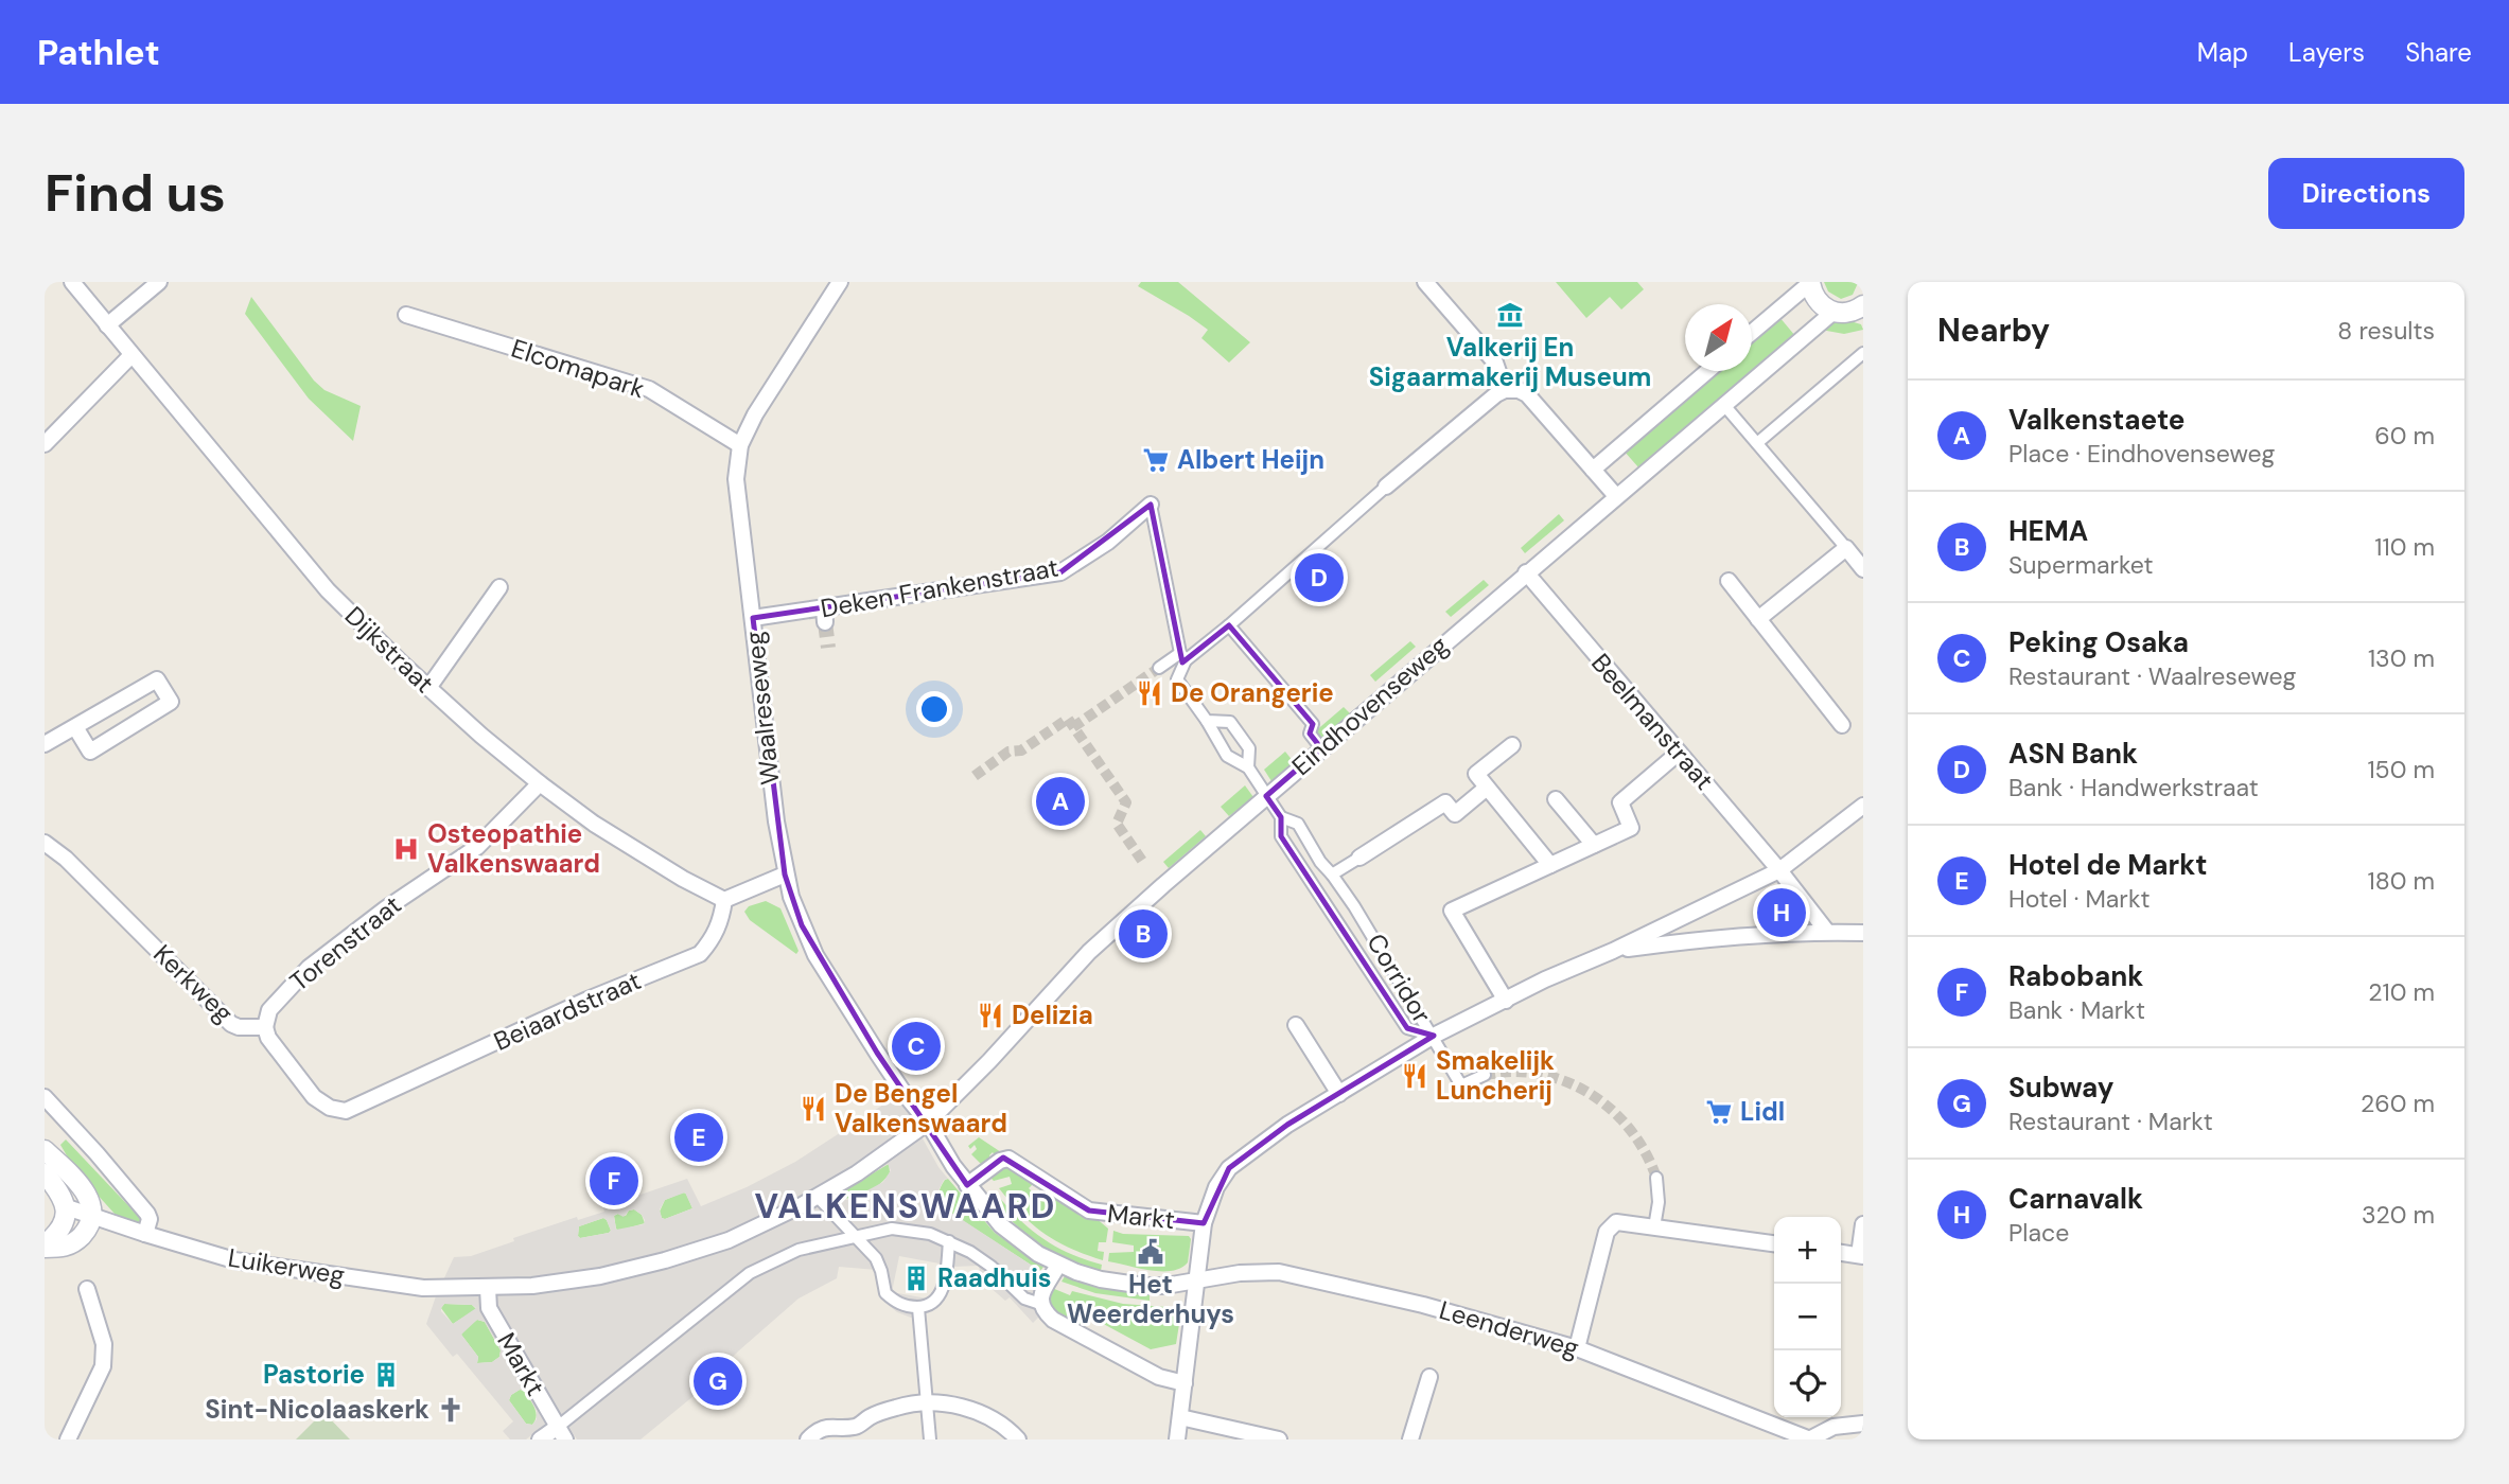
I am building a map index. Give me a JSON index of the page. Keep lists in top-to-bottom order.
{
  "streets": {
    "street": [
      "Elcomapark",
      "Deken Frankenstraat",
      "Dijkstraat",
      "Eindhovenseweg",
      "Waalreseweg",
      "Beelmanstraat",
      "Torenstraat",
      "Corridor",
      "Kerkweg",
      "Beiaardstraat",
      "Markt",
      "Luikerweg",
      "Leenderweg"
    ]
  },
  "crossings": [
    ["Elcomapark", "Waalreseweg"],
    ["Deken Frankenstraat", "Waalreseweg"],
    ["Deken Frankenstraat", "Corridor"],
    ["Dijkstraat", "Torenstraat"],
    ["Dijkstraat", "Beiaardstraat"],
    ["Eindhovenseweg", "Waalreseweg"],
    ["Eindhovenseweg", "Beelmanstraat"],
    ["Eindhovenseweg", "Corridor"],
    ["Torenstraat", "Kerkweg"],
    ["Kerkweg", "Beiaardstraat"],
    ["Markt", "Luikerweg"]
  ],
  "districts": ["VALKENSWAARD"],
  "places": {
    "museum": ["Valkerij En Sigaarmakerij Museum"],
    "supermarket": ["Albert Heijn", "Lidl"],
    "restaurant": [
      "De Orangerie",
      "Delizia",
      "Smakelijk Luncherij",
      "De Bengel Valkenswaard"
    ],
    "hospital": ["Osteopathie Valkenswaard"],
    "public building": ["Het Weerderhuys"],
    "building": ["Raadhuis", "Pastorie"],
    "church": ["Sint-Nicolaaskerk"]
  },
  "north": "top right",
  "page": {
    "header": "Pathlet",
    "nav": ["Map", "Layers", "Share"],
    "buttons": "Directions",
    "title": "Find us",
    "heading": ["Nearby", "8 results"],
    "list": [
      {
        "mark": "A",
        "name": "Valkenstaete",
        "note": "Place · Eindhovenseweg",
        "value": "60 m"
      },
      {
        "mark": "B",
        "name": "HEMA",
        "note": "Supermarket",
        "value": "110 m"
      },
      {
        "mark": "C",
        "name": "Peking Osaka",
        "note": "Restaurant · Waalreseweg",
        "value": "130 m"
      },
      {
        "mark": "D",
        "name": "ASN Bank",
        "note": "Bank · Handwerkstraat",
        "value": "150 m"
      },
      {
        "mark": "E",
        "name": "Hotel de Markt",
        "note": "Hotel · Markt",
        "value": "180 m"
      },
      {
        "mark": "F",
        "name": "Rabobank",
        "note": "Bank · Markt",
        "value": "210 m"
      },
      {
        "mark": "G",
        "name": "Subway",
        "note": "Restaurant · Markt",
        "value": "260 m"
      },
      {
        "mark": "H",
        "name": "Carnavalk",
        "note": "Place",
        "value": "320 m"
      }
    ],
    "pins": [
      "D",
      "A",
      "H",
      "B",
      "C",
      "E",
      "F",
      "G"
    ],
    "map_buttons": ["+", "−"]
  }
}
